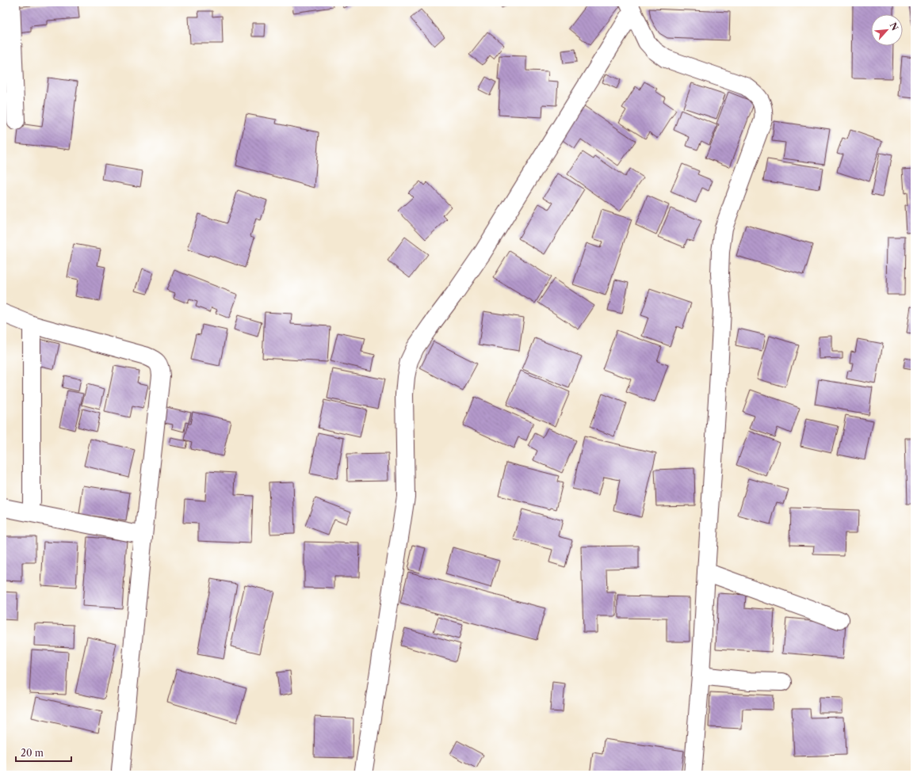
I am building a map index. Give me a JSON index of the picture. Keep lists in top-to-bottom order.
{
  "scale_bar": "20 m",
  "north": "top right"
}
